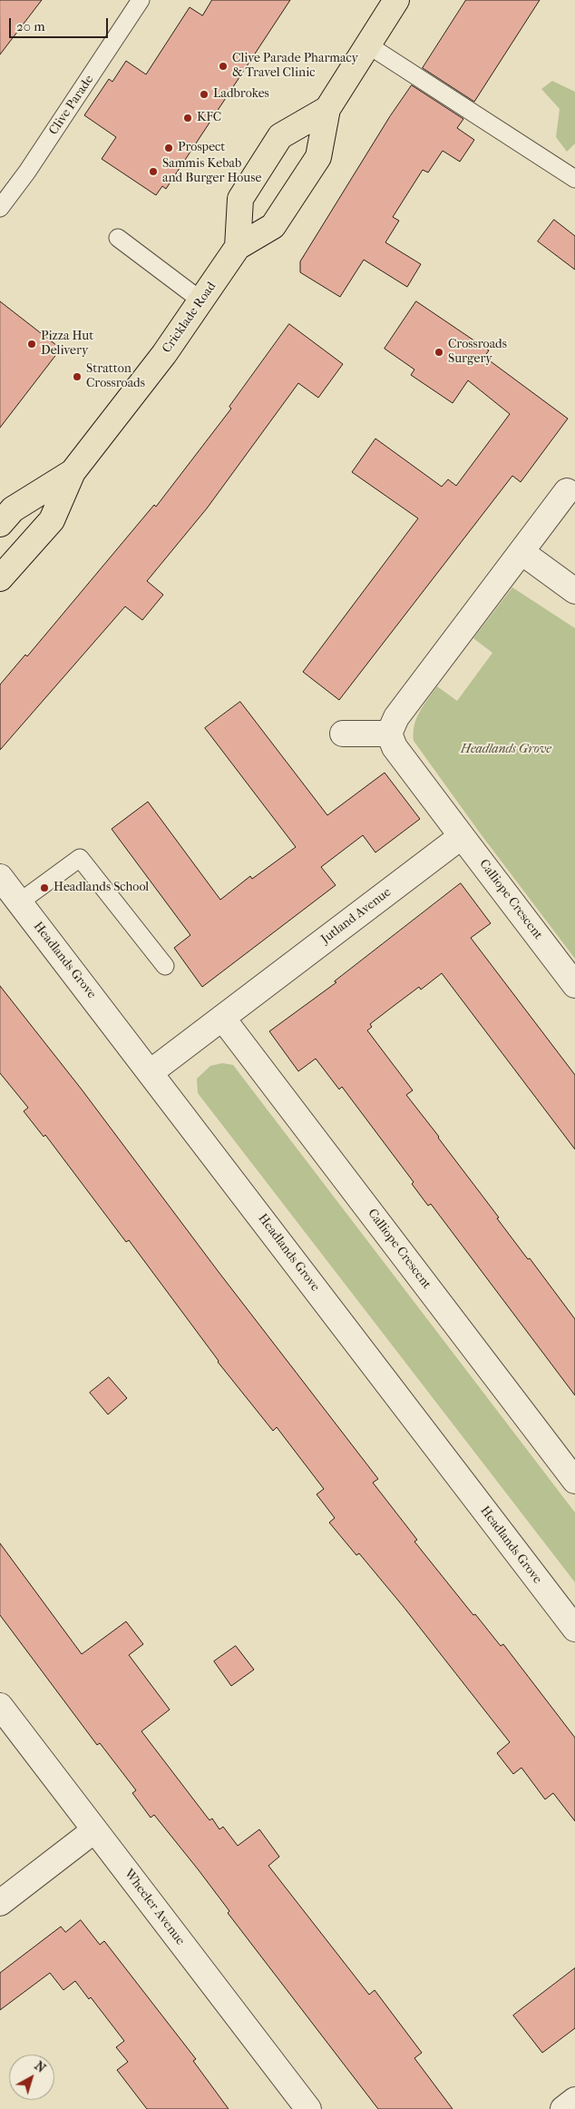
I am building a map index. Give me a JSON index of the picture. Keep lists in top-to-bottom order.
{
  "streets": {
    "main road": ["Cricklade Road"],
    "street": [
      "Calliope Crescent",
      "Jutland Avenue",
      "Headlands Grove",
      "Wheeler Avenue"
    ],
    "lane": ["Clive Parade"]
  },
  "crossings": [
    ["Calliope Crescent", "Jutland Avenue"],
    ["Jutland Avenue", "Headlands Grove"]
  ],
  "parks": ["Headlands Grove"],
  "places": [
    "Clive Parade Pharmacy & Travel Clinic",
    "Ladbrokes",
    "KFC",
    "Prospect",
    "Sammis Kebab and Burger House",
    "Pizza Hut Delivery",
    "Crossroads Surgery",
    "Stratton Crossroads",
    "Headlands School"
  ],
  "scale_bar": "20 m",
  "north": "top right"
}
